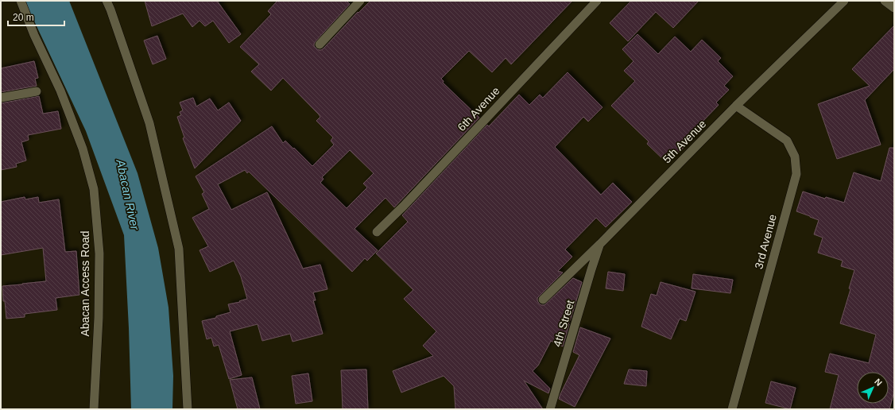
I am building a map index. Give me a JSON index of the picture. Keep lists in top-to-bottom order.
{
  "streets": {
    "street": [
      "6th Avenue",
      "5th Avenue",
      "3rd Avenue",
      "Abacan Access Road",
      "4th Street"
    ]
  },
  "crossings": [
    ["5th Avenue", "3rd Avenue"],
    ["5th Avenue", "4th Street"]
  ],
  "water": ["Abacan River"],
  "scale_bar": "20 m",
  "north": "top right"
}
